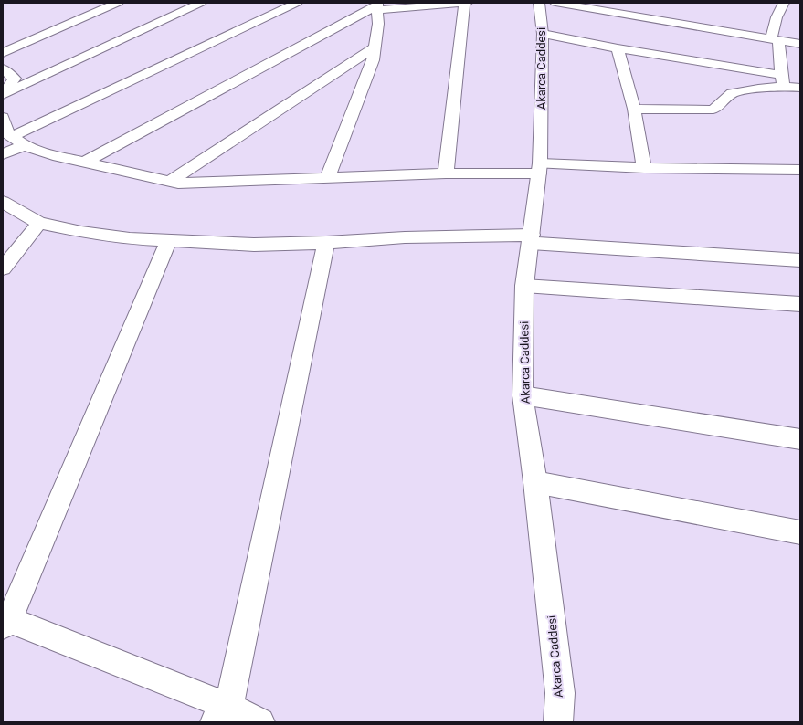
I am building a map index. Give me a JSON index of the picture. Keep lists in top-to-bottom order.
{
  "streets": {
    "street": ["Akarca Caddesi"]
  }
}
